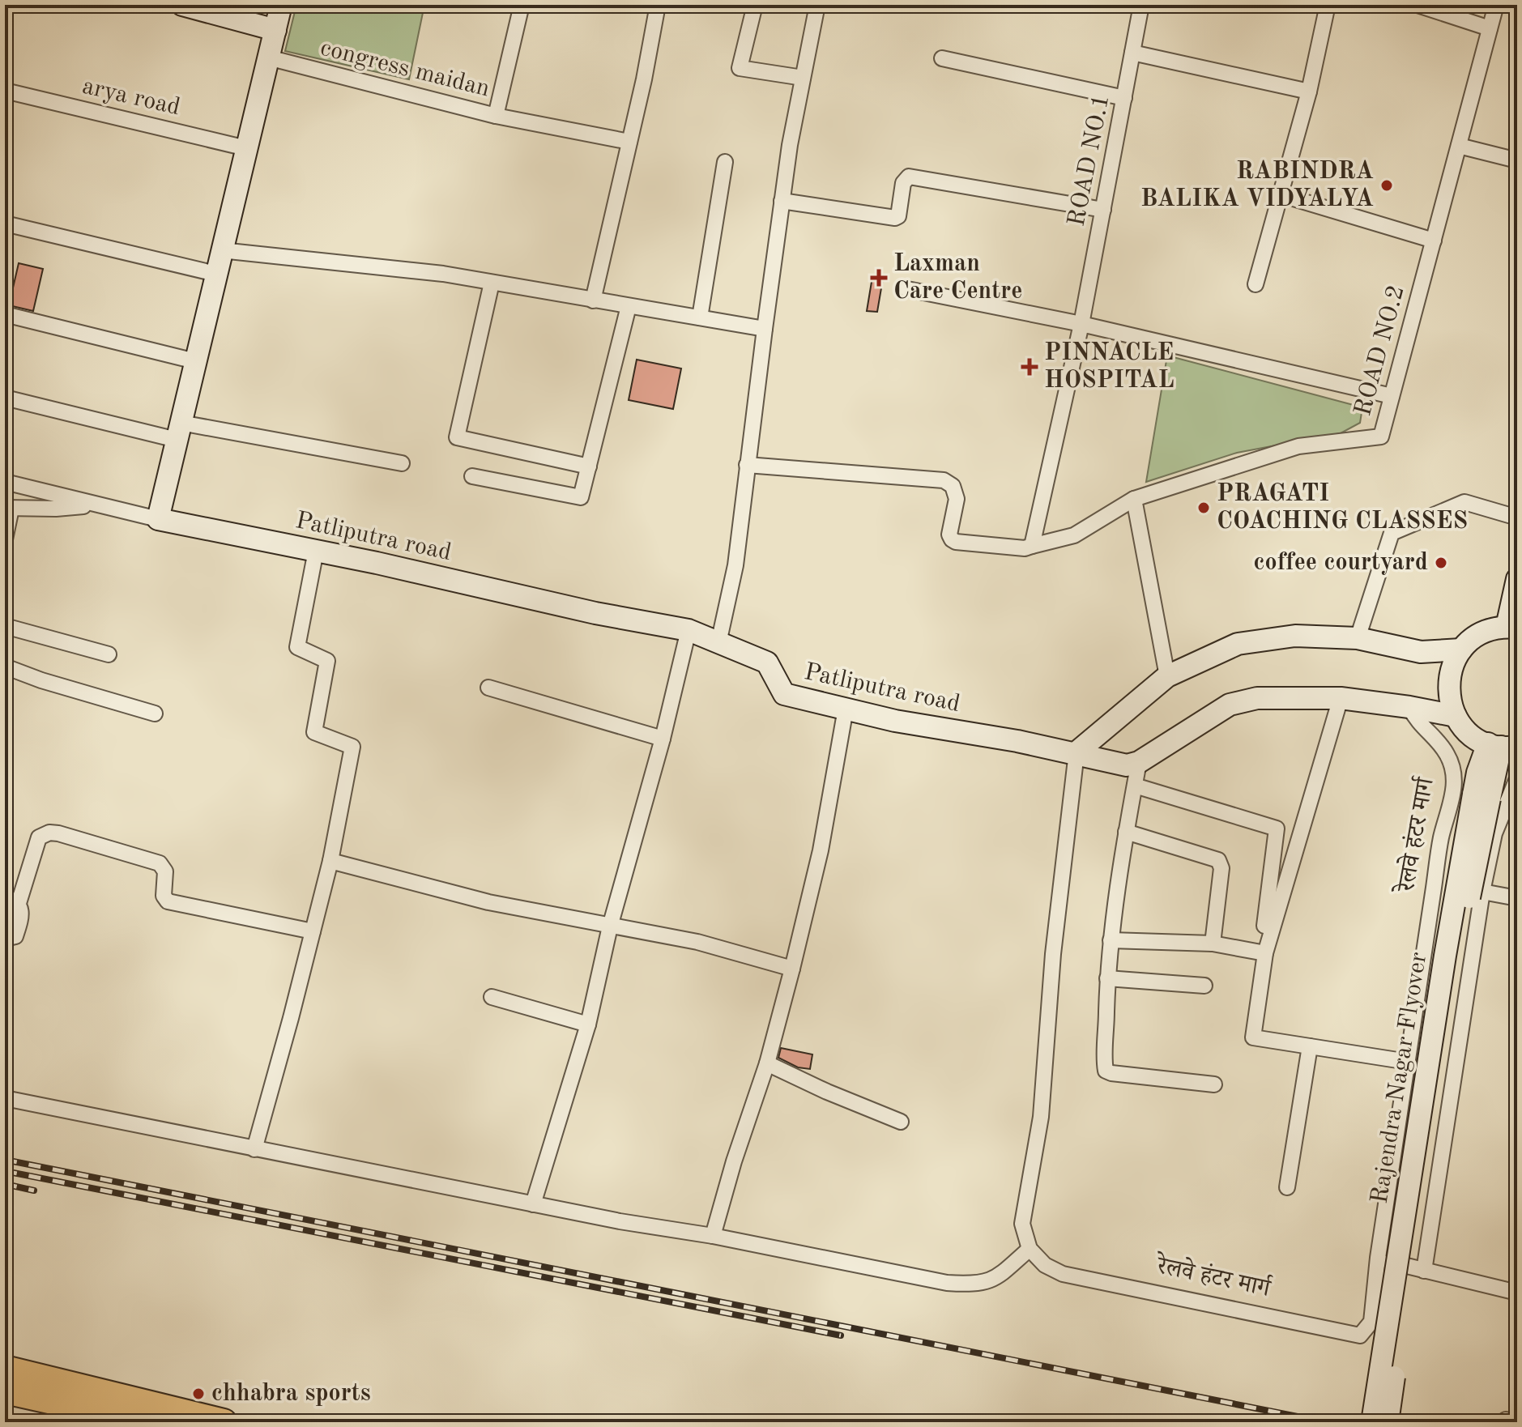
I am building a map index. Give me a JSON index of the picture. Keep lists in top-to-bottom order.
{
  "streets": {
    "street": [
      "congress maidan",
      "arya road",
      "ROAD NO.1",
      "ROAD NO.2",
      "Patliputra road",
      "रेलवे हंटर मार्ग",
      "Rajendra Nagar Flyover"
    ]
  },
  "places": {
    "other": [
      "RABINDRA BALIKA VIDYALYA",
      "PRAGATI COACHING CLASSES",
      "coffee courtyard",
      "chhabra sports"
    ],
    "health": ["Laxman Care Centre", "PINNACLE HOSPITAL"]
  }
}
